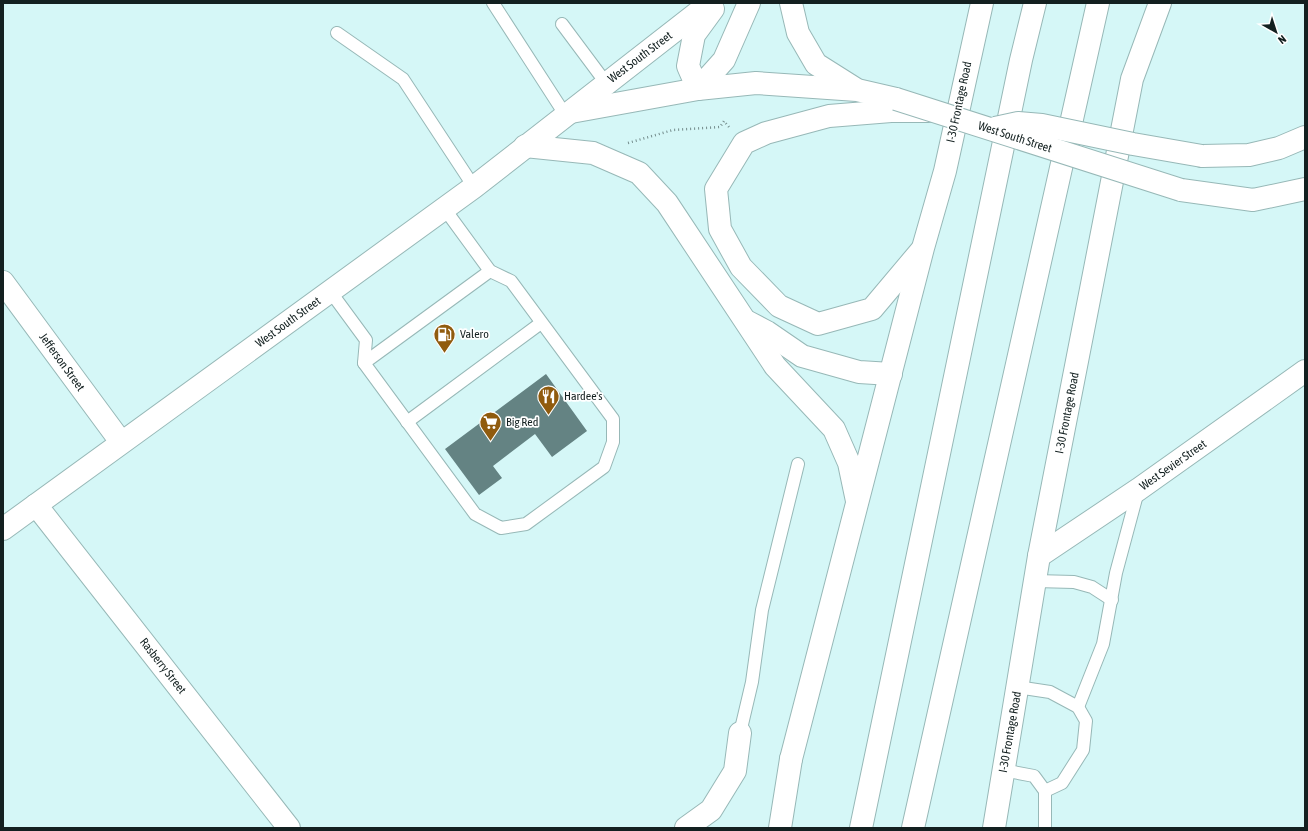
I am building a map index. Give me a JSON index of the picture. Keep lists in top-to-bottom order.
{
  "streets": {
    "main road": [
      "West South Street",
      "I-30 Frontage Road",
      "Jefferson Street",
      "West Sevier Street",
      "Rasberry Street"
    ]
  },
  "crossings": [
    ["West South Street", "Jefferson Street"],
    ["West South Street", "Rasberry Street"],
    ["I-30 Frontage Road", "West Sevier Street"]
  ],
  "places": {
    "fuel station": ["Valero"],
    "restaurant": ["Hardee's"],
    "supermarket": ["Big Red"]
  },
  "north": "bottom right"
}
